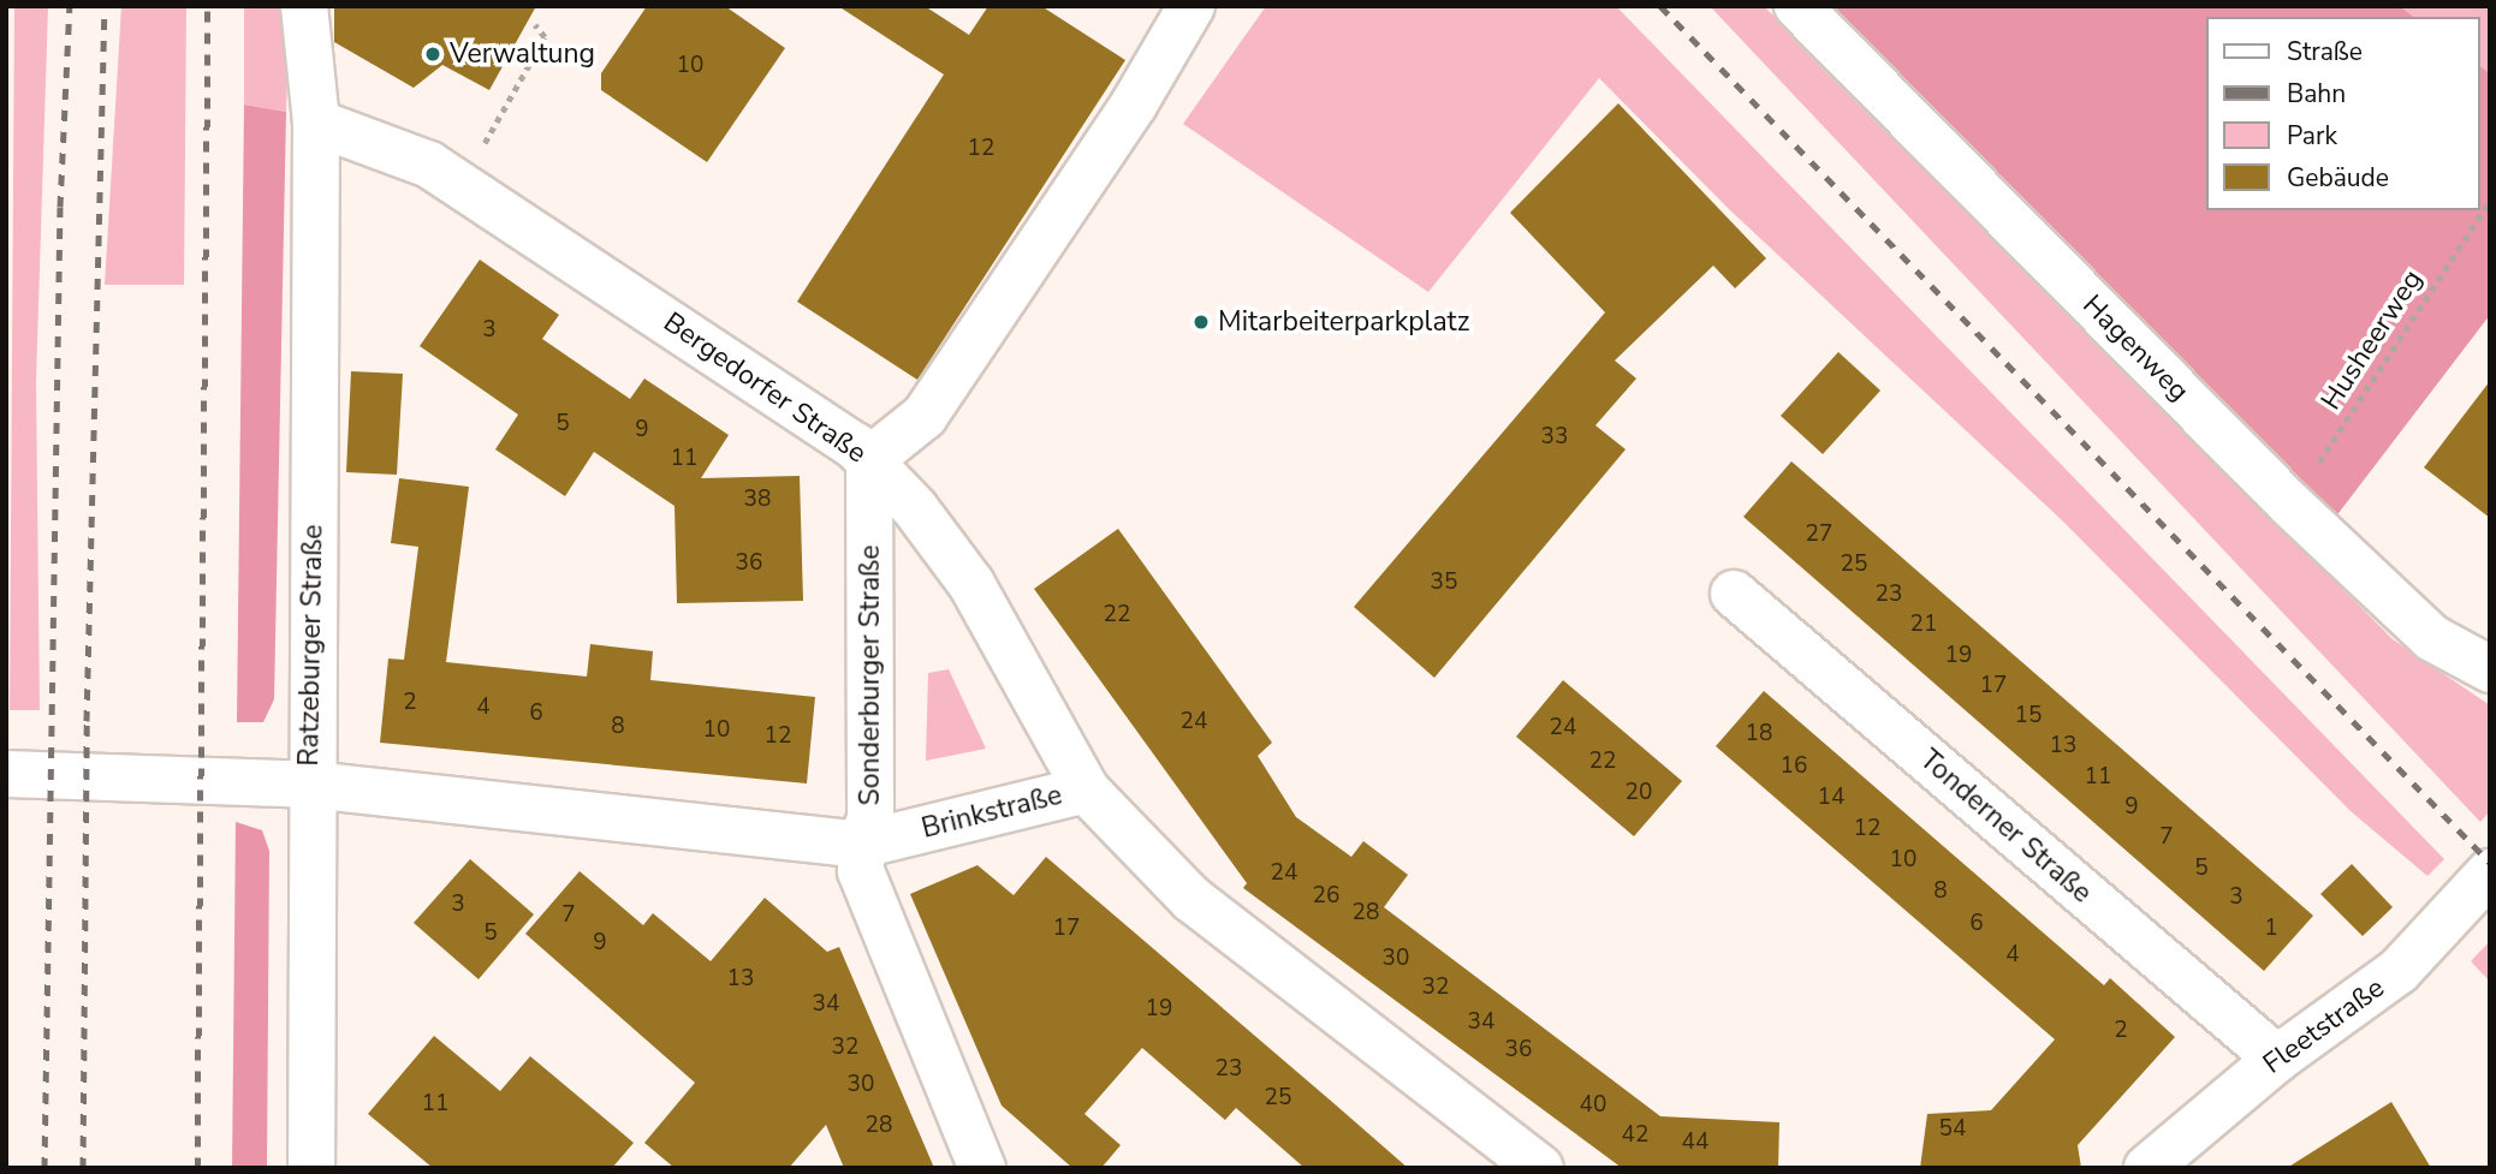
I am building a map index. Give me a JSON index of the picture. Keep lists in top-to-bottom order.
{
  "streets": {
    "street": [
      "Hagenweg",
      "Bergedorfer Straße",
      "Ratzeburger Straße",
      "Sonderburger Straße",
      "Brinkstraße",
      "Tonderner Straße",
      "Fleetstraße"
    ],
    "path": ["Husheerweg"]
  },
  "crossings": [
    ["Husheerweg", "Hagenweg"],
    ["Bergedorfer Straße", "Ratzeburger Straße"],
    ["Bergedorfer Straße", "Sonderburger Straße"],
    ["Bergedorfer Straße", "Brinkstraße"],
    ["Ratzeburger Straße", "Brinkstraße"],
    ["Sonderburger Straße", "Brinkstraße"],
    ["Tonderner Straße", "Fleetstraße"]
  ],
  "places": ["Verwaltung", "Mitarbeiterparkplatz"],
  "house_numbers": [
    "10",
    "12",
    "3",
    "5",
    "9",
    "33",
    "11",
    "38",
    "27",
    "36",
    "25",
    "35",
    "23",
    "22",
    "21",
    "19",
    "17",
    "2",
    "4",
    "6",
    "15",
    "24",
    "8",
    "24",
    "10",
    "18",
    "12",
    "13",
    "22",
    "16",
    "11",
    "20",
    "14",
    "9",
    "12",
    "7",
    "10",
    "5",
    "24",
    "8",
    "26",
    "3",
    "3",
    "28",
    "7",
    "6",
    "17",
    "1",
    "5",
    "9",
    "4",
    "30",
    "13",
    "32",
    "34",
    "19",
    "34",
    "2",
    "32",
    "36",
    "23",
    "30",
    "25",
    "11",
    "40",
    "28",
    "54",
    "42",
    "44"
  ],
  "legend": [
    "Straße",
    "Bahn",
    "Park",
    "Gebäude"
  ]
}
